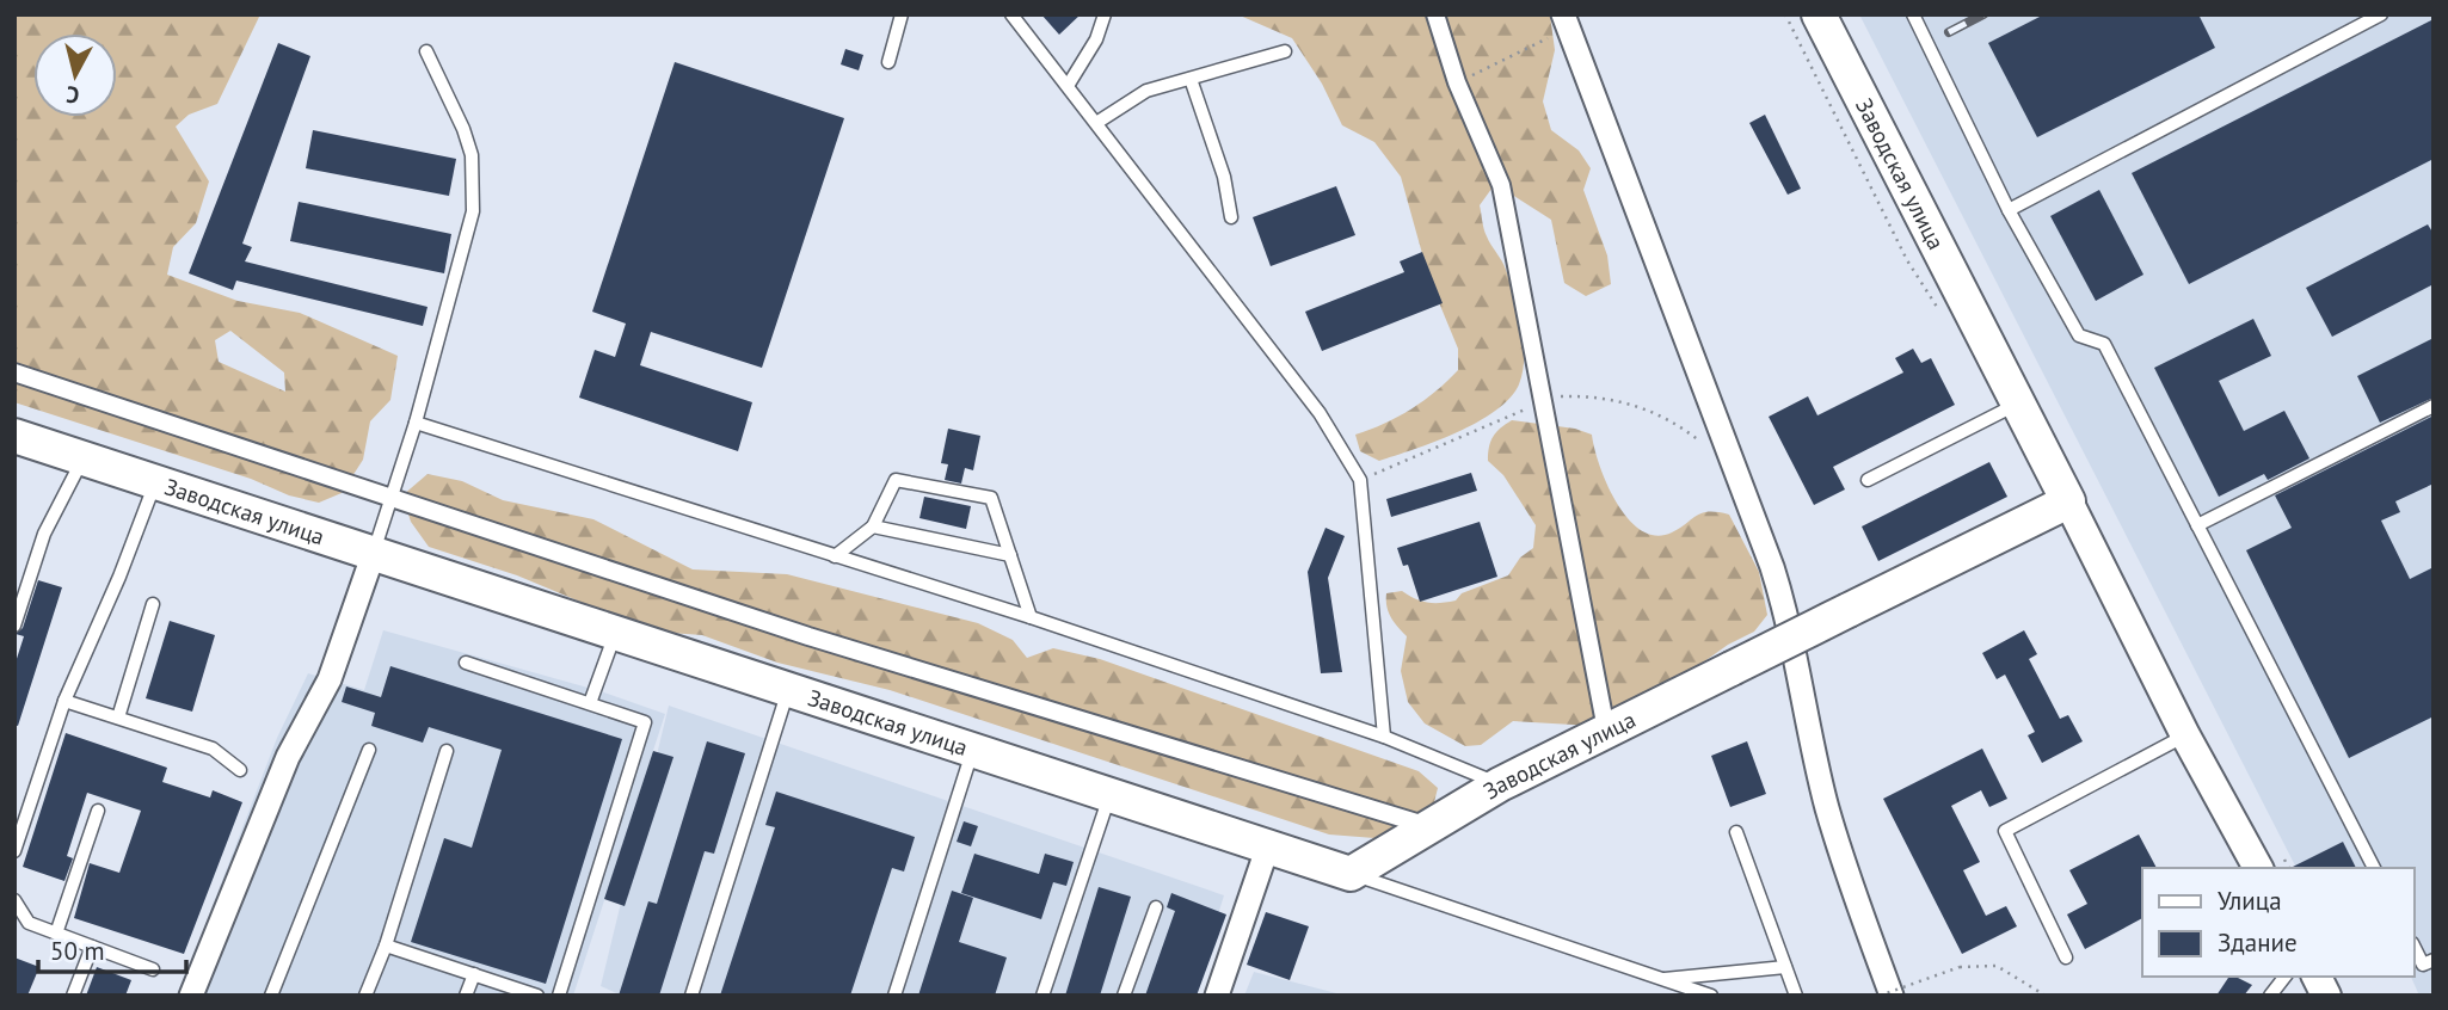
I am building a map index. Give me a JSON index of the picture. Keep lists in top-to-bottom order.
{
  "streets": {
    "main road": ["Заводская улица"]
  },
  "legend": ["Улица", "Здание"],
  "scale_bar": "50 m",
  "north": "bottom"
}
